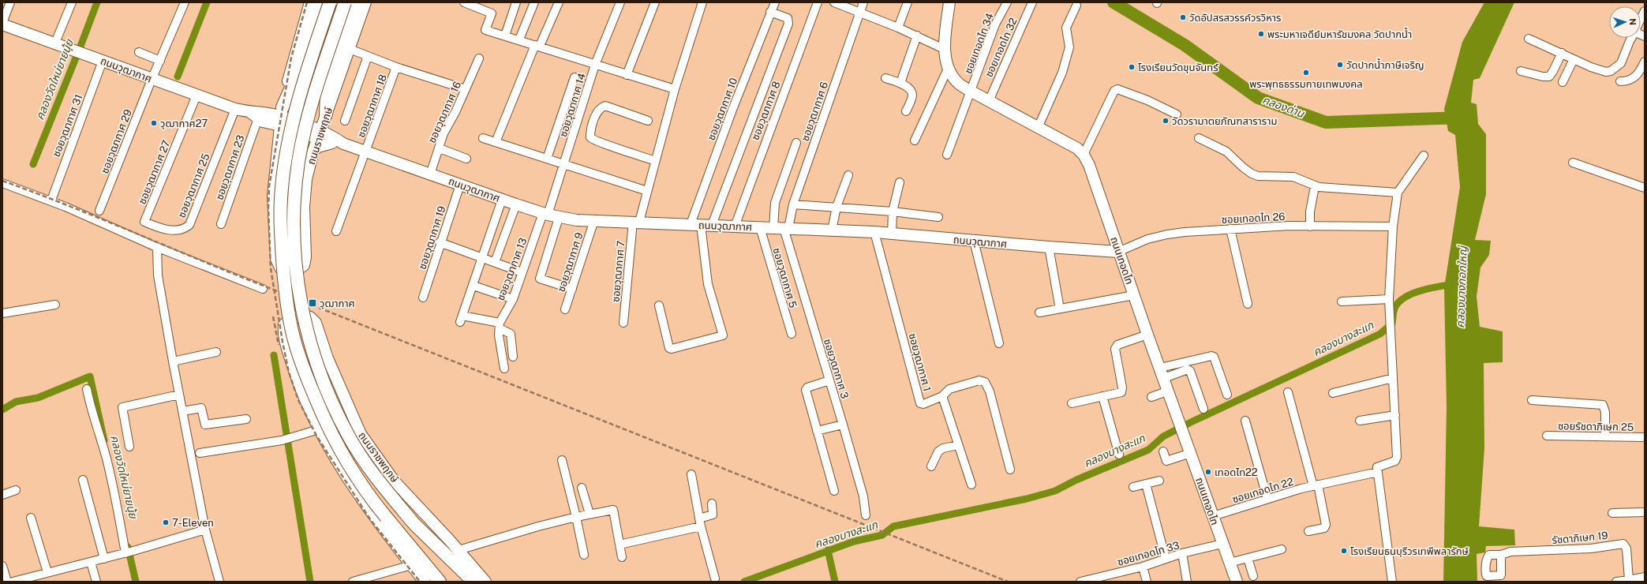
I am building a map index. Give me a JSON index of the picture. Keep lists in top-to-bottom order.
{
  "streets": {
    "main road": ["ถนนวุฒากาศ", "ถนนราชพฤกษ์", "ถนนเทอดไท"],
    "street": [
      "ซอยเทอดไท 34",
      "ซอยเทอดไท 32",
      "ซอยวุฒากาศ 14",
      "ซอยวุฒากาศ 18",
      "ซอยวุฒากาศ 10",
      "ซอยวุฒากาศ 8",
      "ซอยวุฒากาศ 6",
      "ซอยวุฒากาศ 16",
      "ซอยวุฒากาศ 31",
      "ซอยวุฒากาศ 29",
      "ซอยวุฒากาศ 23",
      "ซอยวุฒากาศ 27",
      "ซอยวุฒากาศ 25",
      "ซอยเทอดไท 26",
      "ซอยวุฒากาศ 19",
      "ซอยวุฒากาศ 9",
      "ซอยวุฒากาศ 13",
      "ซอยวุฒากาศ 7",
      "ซอยวุฒากาศ 5",
      "ซอยวุฒากาศ 1",
      "ซอยวุฒากาศ 3",
      "ซอยรัชดาภิเษก 25",
      "ซอยเทอดไท 22",
      "รัชดาภิเษก 19",
      "ซอยเทอดไท 33"
    ]
  },
  "crossings": [
    ["ซอยเทอดไท 34", "ถนนเทอดไท"],
    ["ซอยเทอดไท 32", "ถนนเทอดไท"],
    ["ถนนวุฒากาศ", "ซอยวุฒากาศ 14"],
    ["ถนนวุฒากาศ", "ซอยวุฒากาศ 18"],
    ["ถนนวุฒากาศ", "ซอยวุฒากาศ 10"],
    ["ถนนวุฒากาศ", "ซอยวุฒากาศ 8"],
    ["ถนนวุฒากาศ", "ซอยวุฒากาศ 6"],
    ["ถนนวุฒากาศ", "ซอยวุฒากาศ 16"],
    ["ถนนวุฒากาศ", "ซอยวุฒากาศ 31"],
    ["ถนนวุฒากาศ", "ถนนราชพฤกษ์"],
    ["ถนนวุฒากาศ", "ซอยวุฒากาศ 29"],
    ["ถนนวุฒากาศ", "ซอยวุฒากาศ 23"],
    ["ถนนวุฒากาศ", "ซอยวุฒากาศ 27"],
    ["ถนนวุฒากาศ", "ซอยวุฒากาศ 25"],
    ["ถนนวุฒากาศ", "ซอยเทอดไท 26"],
    ["ถนนวุฒากาศ", "ซอยวุฒากาศ 19"],
    ["ถนนวุฒากาศ", "ถนนเทอดไท"],
    ["ถนนวุฒากาศ", "ซอยวุฒากาศ 9"],
    ["ถนนวุฒากาศ", "ซอยวุฒากาศ 13"],
    ["ถนนวุฒากาศ", "ซอยวุฒากาศ 7"],
    ["ถนนวุฒากาศ", "ซอยวุฒากาศ 5"],
    ["ถนนวุฒากาศ", "ซอยวุฒากาศ 1"],
    ["ถนนวุฒากาศ", "ซอยวุฒากาศ 3"],
    ["ซอยวุฒากาศ 14", "ซอยวุฒากาศ 13"],
    ["ซอยวุฒากาศ 6", "ซอยวุฒากาศ 3"],
    ["ซอยวุฒากาศ 27", "ซอยวุฒากาศ 25"],
    ["ซอยเทอดไท 26", "ถนนเทอดไท"],
    ["ถนนเทอดไท", "ซอยเทอดไท 22"],
    ["ถนนเทอดไท", "ซอยเทอดไท 33"]
  ],
  "water": [
    "คลองวัดใหม่ยายนุ้ย",
    "คลองด่าน",
    "คลองบางกอกใหญ่",
    "คลองบางสะแก"
  ],
  "places": {
    "other": [
      "วัดอัปสรสวรรค์วรวิหาร",
      "พระมหาเจดีย์มหารัชมงคล วัดปากน้ำ",
      "วัดปากน้ำภาษีเจริญ",
      "โรงเรียนวัดขุนจันทร์",
      "พระพุทธธรรมกายเทพมงคล",
      "วัดวรามาตยภัณฑสาราราม",
      "วุฒากาศ27",
      "เทอดไท22",
      "7-Eleven",
      "โรงเรียนธนบุรีวรเทพีพลารักษ์"
    ],
    "transit": ["วุฒากาศ"]
  },
  "north": "right"
}
